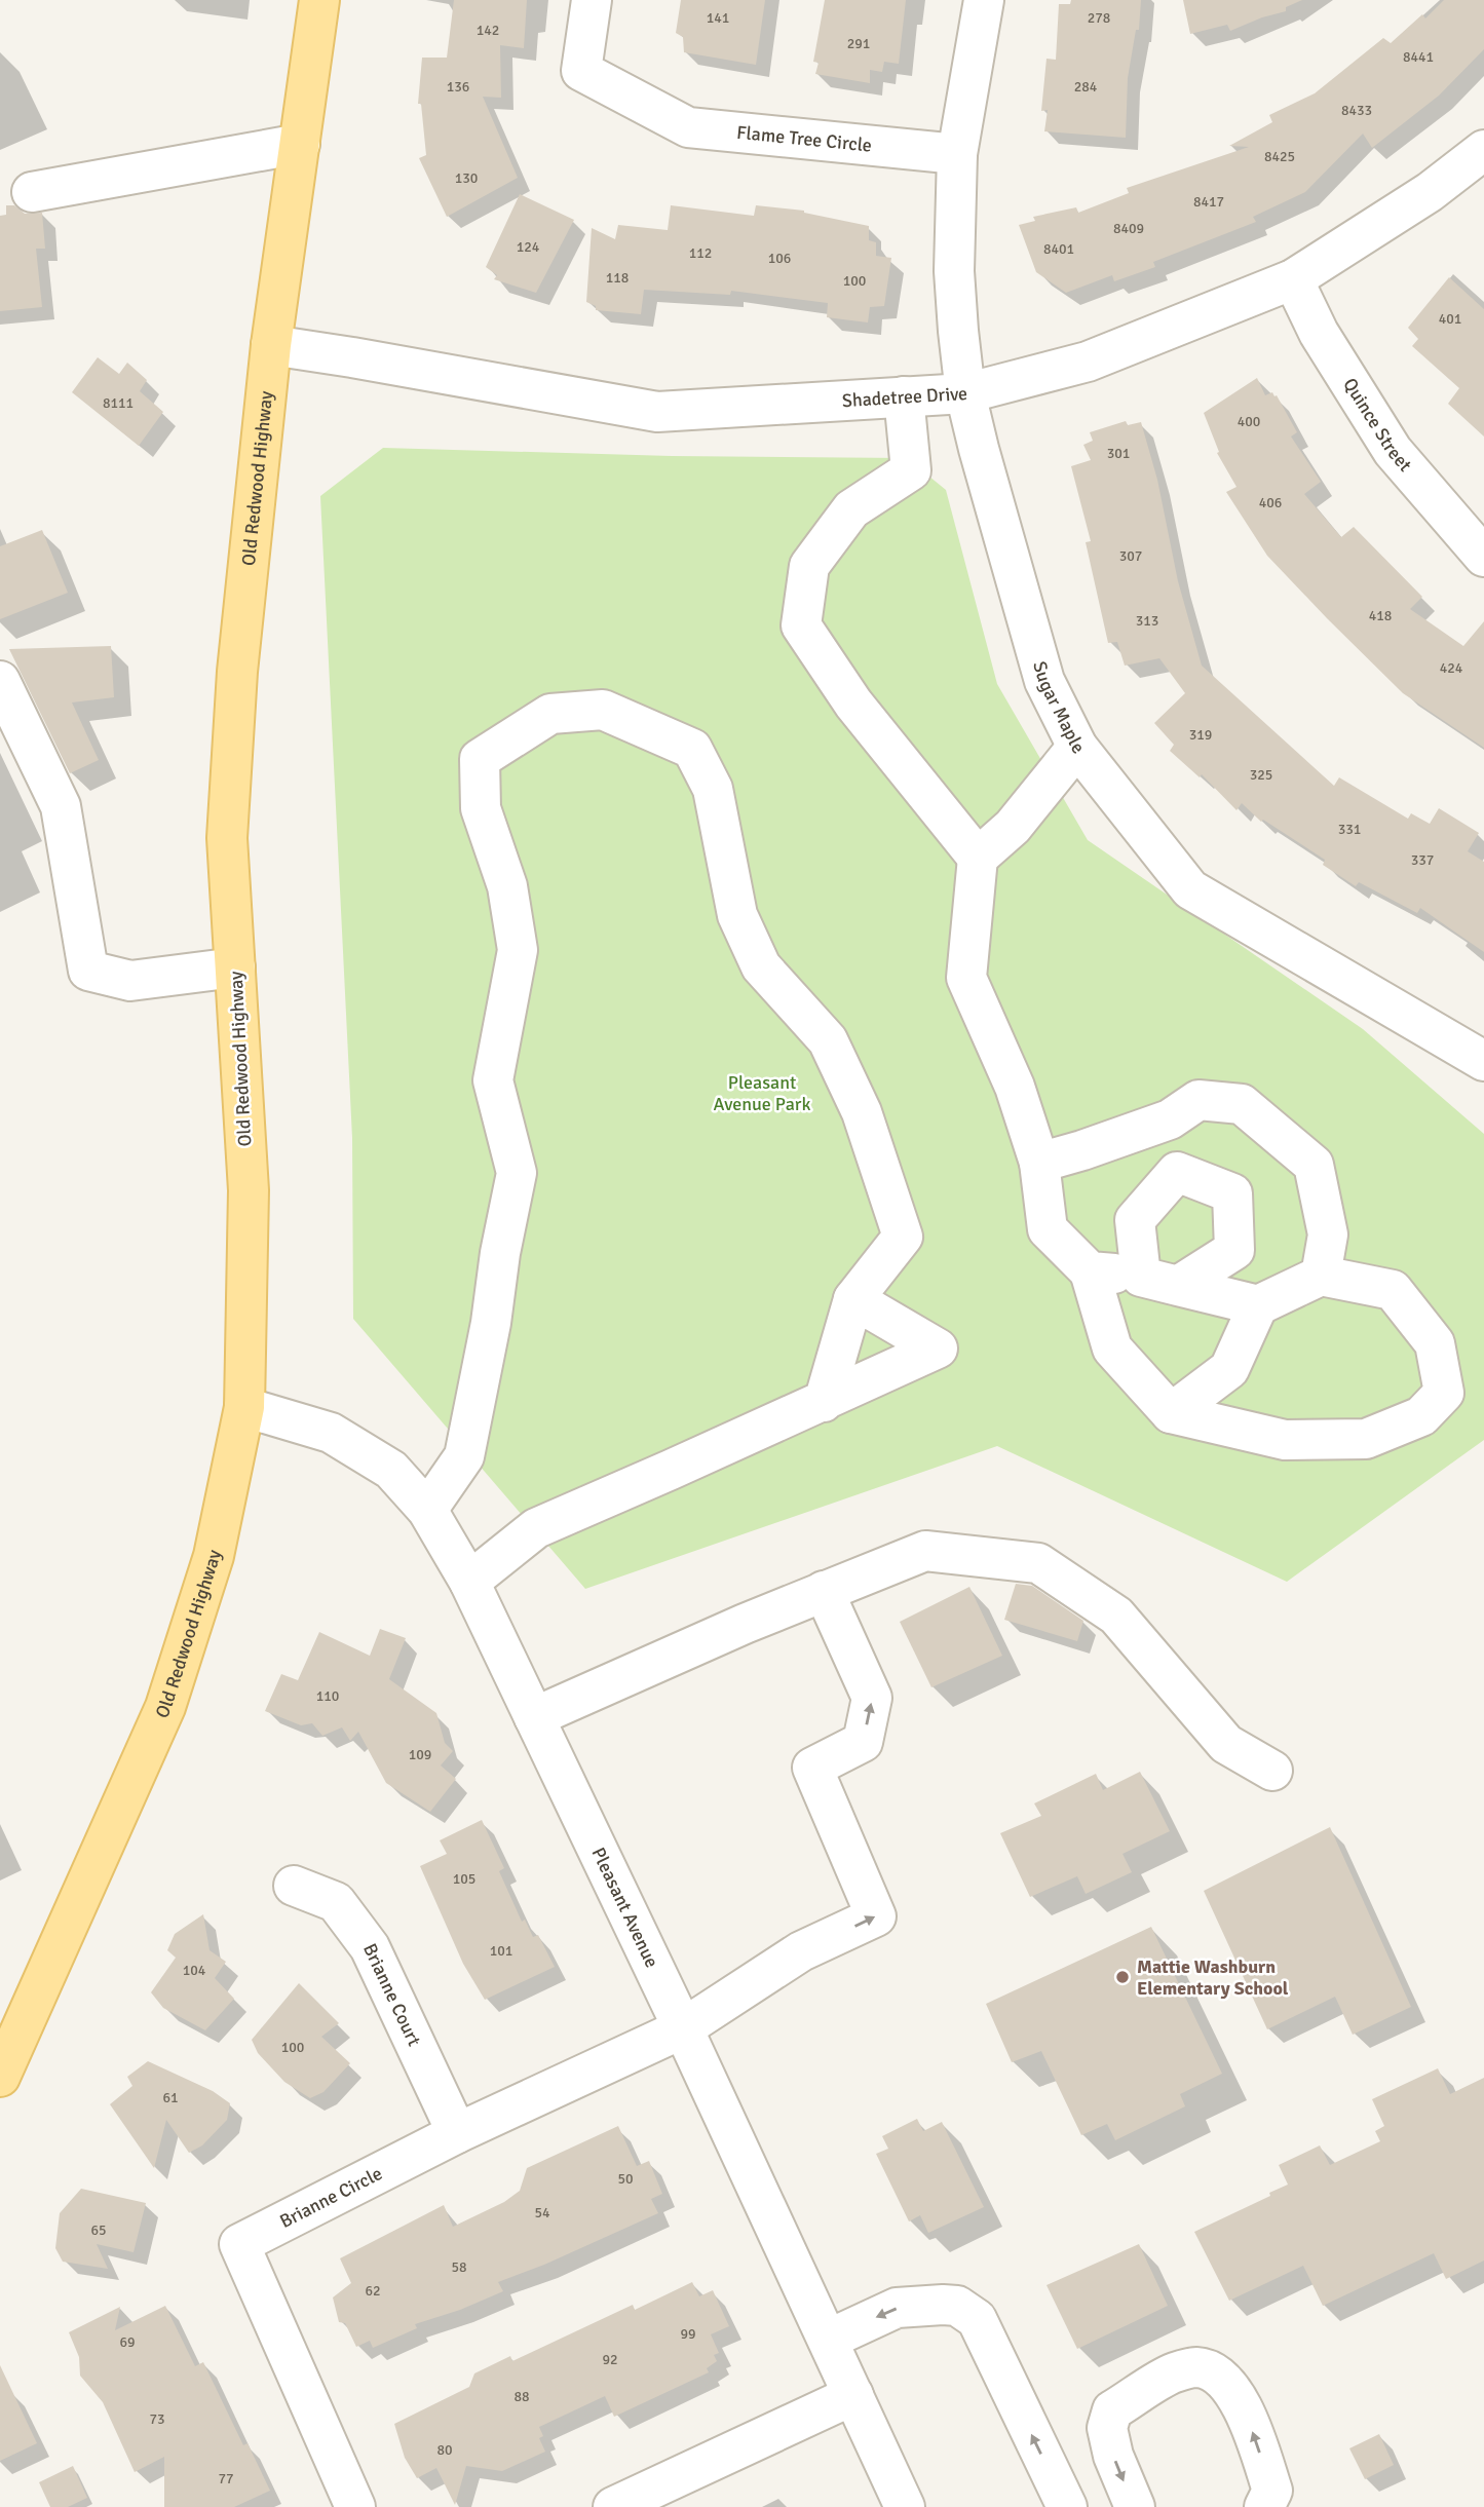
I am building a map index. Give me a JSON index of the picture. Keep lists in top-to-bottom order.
{
  "streets": {
    "main road": ["Old Redwood Highway"],
    "street": [
      "Flame Tree Circle",
      "Shadetree Drive",
      "Quince Street",
      "Sugar Maple",
      "Pleasant Avenue",
      "Brianne Court",
      "Brianne Circle"
    ]
  },
  "crossings": [
    ["Flame Tree Circle", "Sugar Maple"],
    ["Shadetree Drive", "Quince Street"],
    ["Shadetree Drive", "Old Redwood Highway"],
    ["Shadetree Drive", "Sugar Maple"],
    ["Old Redwood Highway", "Pleasant Avenue"],
    ["Pleasant Avenue", "Brianne Circle"],
    ["Brianne Court", "Brianne Circle"]
  ],
  "parks": ["Pleasant Avenue Park"],
  "places": ["Mattie Washburn Elementary School"],
  "house_numbers": [
    "141",
    "278",
    "142",
    "291",
    "8441",
    "136",
    "284",
    "8433",
    "8425",
    "130",
    "8417",
    "8409",
    "124",
    "8401",
    "112",
    "106",
    "118",
    "100",
    "401",
    "8111",
    "400",
    "301",
    "406",
    "307",
    "418",
    "313",
    "424",
    "319",
    "325",
    "331",
    "337",
    "110",
    "109",
    "105",
    "101",
    "104",
    "100",
    "61",
    "50",
    "54",
    "65",
    "58",
    "62",
    "99",
    "69",
    "92",
    "88",
    "73",
    "80",
    "77"
  ]
}
